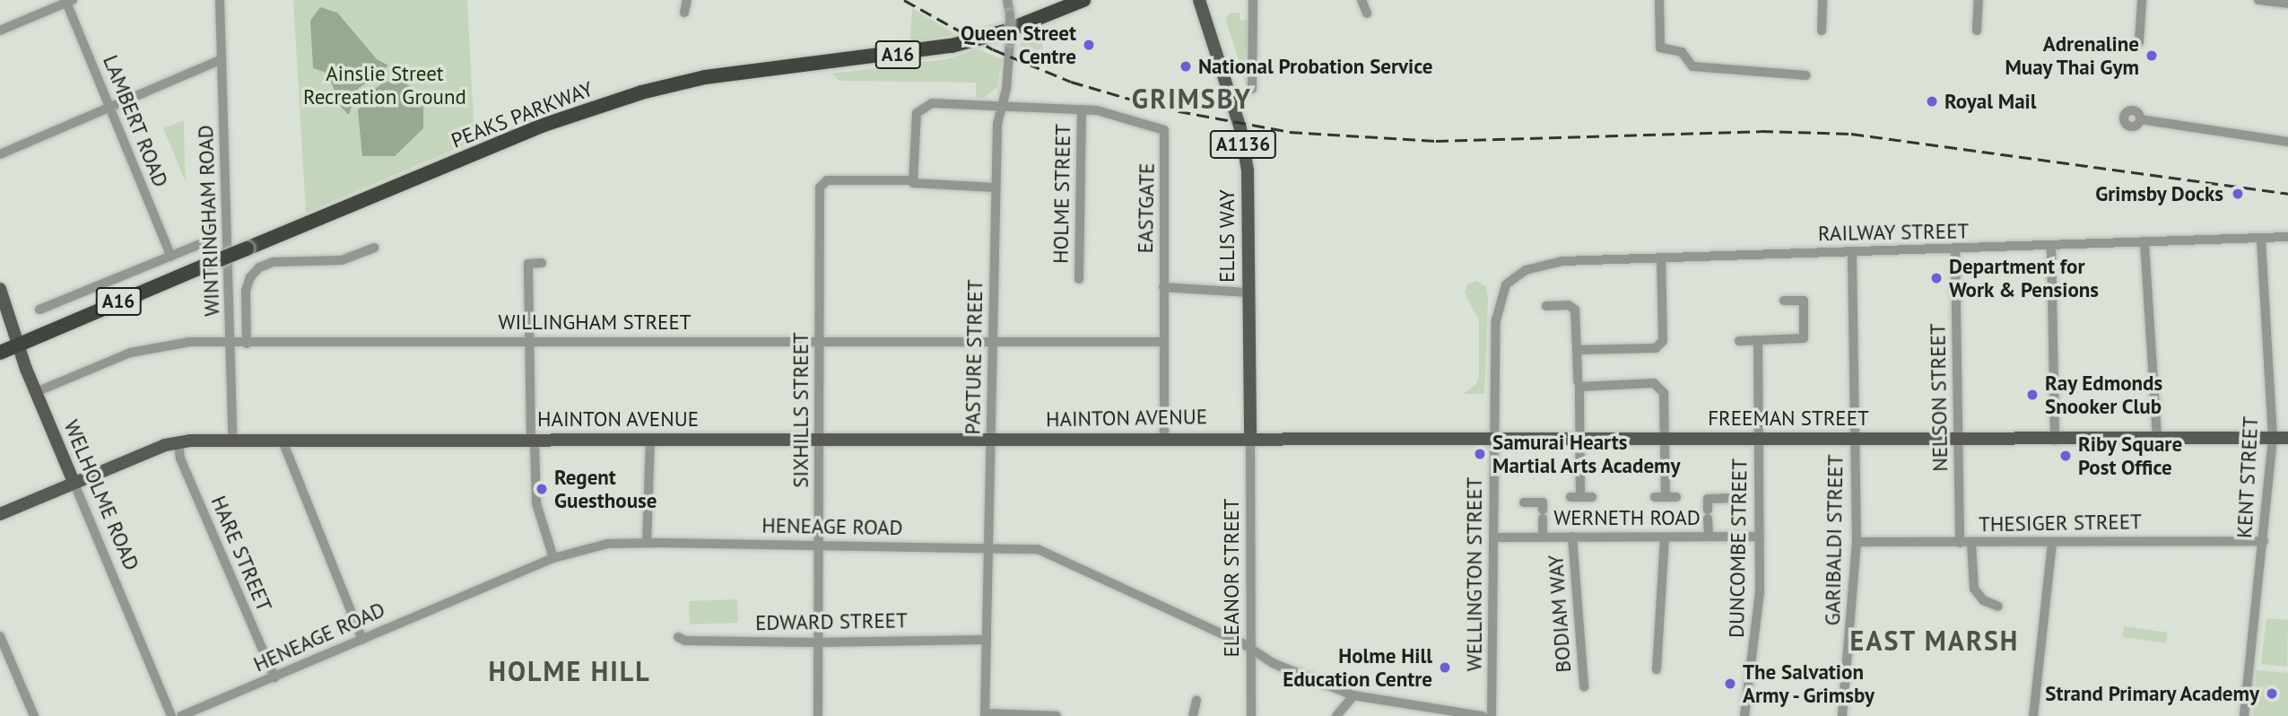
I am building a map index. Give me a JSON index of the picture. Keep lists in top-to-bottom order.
{
  "streets": {
    "highway": ["A16", "PEAKS PARKWAY"],
    "main road": [
      "A1136",
      "ELLIS WAY",
      "HAINTON AVENUE",
      "FREEMAN STREET",
      "WELHOLME ROAD"
    ],
    "street": [
      "LAMBERT ROAD",
      "HOLME STREET",
      "EASTGATE",
      "WINTRINGHAM ROAD",
      "RAILWAY STREET",
      "WILLINGHAM STREET",
      "PASTURE STREET",
      "NELSON STREET",
      "SIXHILLS STREET",
      "KENT STREET",
      "WERNETH ROAD",
      "THESIGER STREET",
      "HENEAGE ROAD",
      "GARIBALDI STREET",
      "DUNCOMBE STREET",
      "HARE STREET",
      "WELLINGTON STREET",
      "ELEANOR STREET",
      "BODIAM WAY",
      "EDWARD STREET"
    ]
  },
  "crossings": [
    ["PEAKS PARKWAY", "WELHOLME ROAD"],
    ["HOLME STREET", "EASTGATE"],
    ["EASTGATE", "WILLINGHAM STREET"],
    ["EASTGATE", "HAINTON AVENUE"],
    ["WINTRINGHAM ROAD", "WILLINGHAM STREET"],
    ["WINTRINGHAM ROAD", "HAINTON AVENUE"],
    ["RAILWAY STREET", "NELSON STREET"],
    ["RAILWAY STREET", "KENT STREET"],
    ["RAILWAY STREET", "GARIBALDI STREET"],
    ["RAILWAY STREET", "WELLINGTON STREET"],
    ["ELLIS WAY", "HAINTON AVENUE"],
    ["ELLIS WAY", "FREEMAN STREET"],
    ["ELLIS WAY", "ELEANOR STREET"],
    ["WILLINGHAM STREET", "PASTURE STREET"],
    ["WILLINGHAM STREET", "SIXHILLS STREET"],
    ["WILLINGHAM STREET", "WELHOLME ROAD"],
    ["PASTURE STREET", "HAINTON AVENUE"],
    ["PASTURE STREET", "HENEAGE ROAD"],
    ["PASTURE STREET", "EDWARD STREET"],
    ["NELSON STREET", "FREEMAN STREET"],
    ["NELSON STREET", "THESIGER STREET"],
    ["SIXHILLS STREET", "HAINTON AVENUE"],
    ["SIXHILLS STREET", "HENEAGE ROAD"],
    ["SIXHILLS STREET", "EDWARD STREET"],
    ["HAINTON AVENUE", "FREEMAN STREET"],
    ["HAINTON AVENUE", "WELHOLME ROAD"],
    ["HAINTON AVENUE", "HARE STREET"],
    ["HAINTON AVENUE", "ELEANOR STREET"],
    ["FREEMAN STREET", "KENT STREET"],
    ["FREEMAN STREET", "GARIBALDI STREET"],
    ["FREEMAN STREET", "DUNCOMBE STREET"],
    ["FREEMAN STREET", "WELLINGTON STREET"],
    ["FREEMAN STREET", "ELEANOR STREET"],
    ["KENT STREET", "THESIGER STREET"],
    ["WERNETH ROAD", "DUNCOMBE STREET"],
    ["WERNETH ROAD", "WELLINGTON STREET"],
    ["WERNETH ROAD", "BODIAM WAY"],
    ["THESIGER STREET", "GARIBALDI STREET"],
    ["HENEAGE ROAD", "HARE STREET"],
    ["HENEAGE ROAD", "ELEANOR STREET"]
  ],
  "districts": ["GRIMSBY", "EAST MARSH", "HOLME HILL"],
  "parks": ["Ainslie Street Recreation Ground"],
  "places": [
    "Queen Street Centre",
    "Adrenaline Muay Thai Gym",
    "National Probation Service",
    "Royal Mail",
    "Grimsby Docks",
    "Department for Work & Pensions",
    "Ray Edmonds Snooker Club",
    "Samurai Hearts Martial Arts Academy",
    "Riby Square Post Office",
    "Regent Guesthouse",
    "Holme Hill Education Centre",
    "The Salvation Army - Grimsby",
    "Strand Primary Academy"
  ]
}
